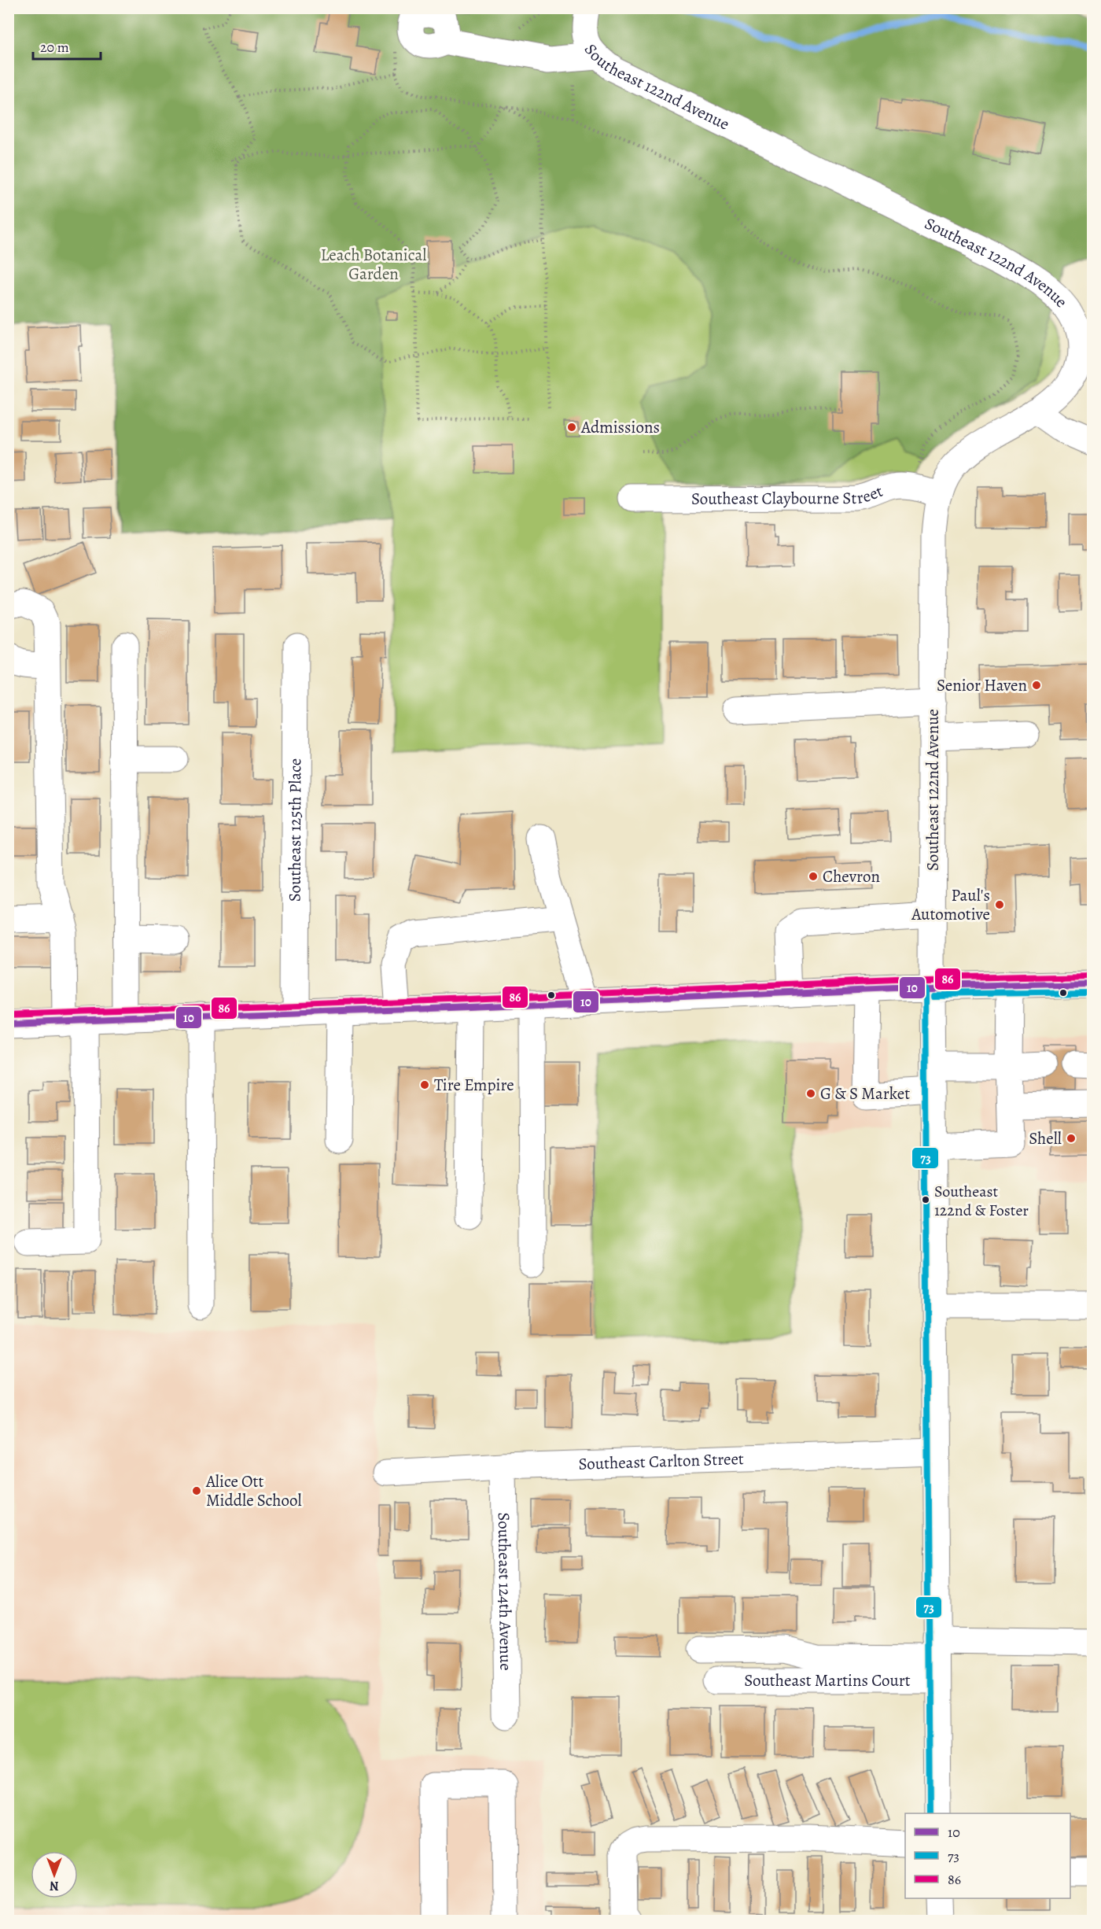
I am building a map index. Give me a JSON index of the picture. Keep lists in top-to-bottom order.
{
  "streets": {
    "street": [
      "Southeast 122nd Avenue",
      "Southeast Claybourne Street",
      "Southeast 125th Place",
      "Southeast Carlton Street",
      "Southeast 124th Avenue",
      "Southeast Martins Court"
    ]
  },
  "crossings": [
    ["Southeast 122nd Avenue", "Southeast Claybourne Street"],
    ["Southeast 122nd Avenue", "Southeast Carlton Street"],
    ["Southeast 122nd Avenue", "Southeast Martins Court"],
    ["Southeast Carlton Street", "Southeast 124th Avenue"]
  ],
  "parks": ["Leach Botanical Garden"],
  "places": [
    "Admissions",
    "Senior Haven",
    "Chevron",
    "Paul's Automotive",
    "Tire Empire",
    "G & S Market",
    "Shell",
    "Southeast 122nd & Foster",
    "Alice Ott Middle School"
  ],
  "lines": ["transit line 86", "transit line 10", "transit line 73"],
  "legend": ["10", "73", "86"],
  "scale_bar": "20 m",
  "north": "bottom"
}
